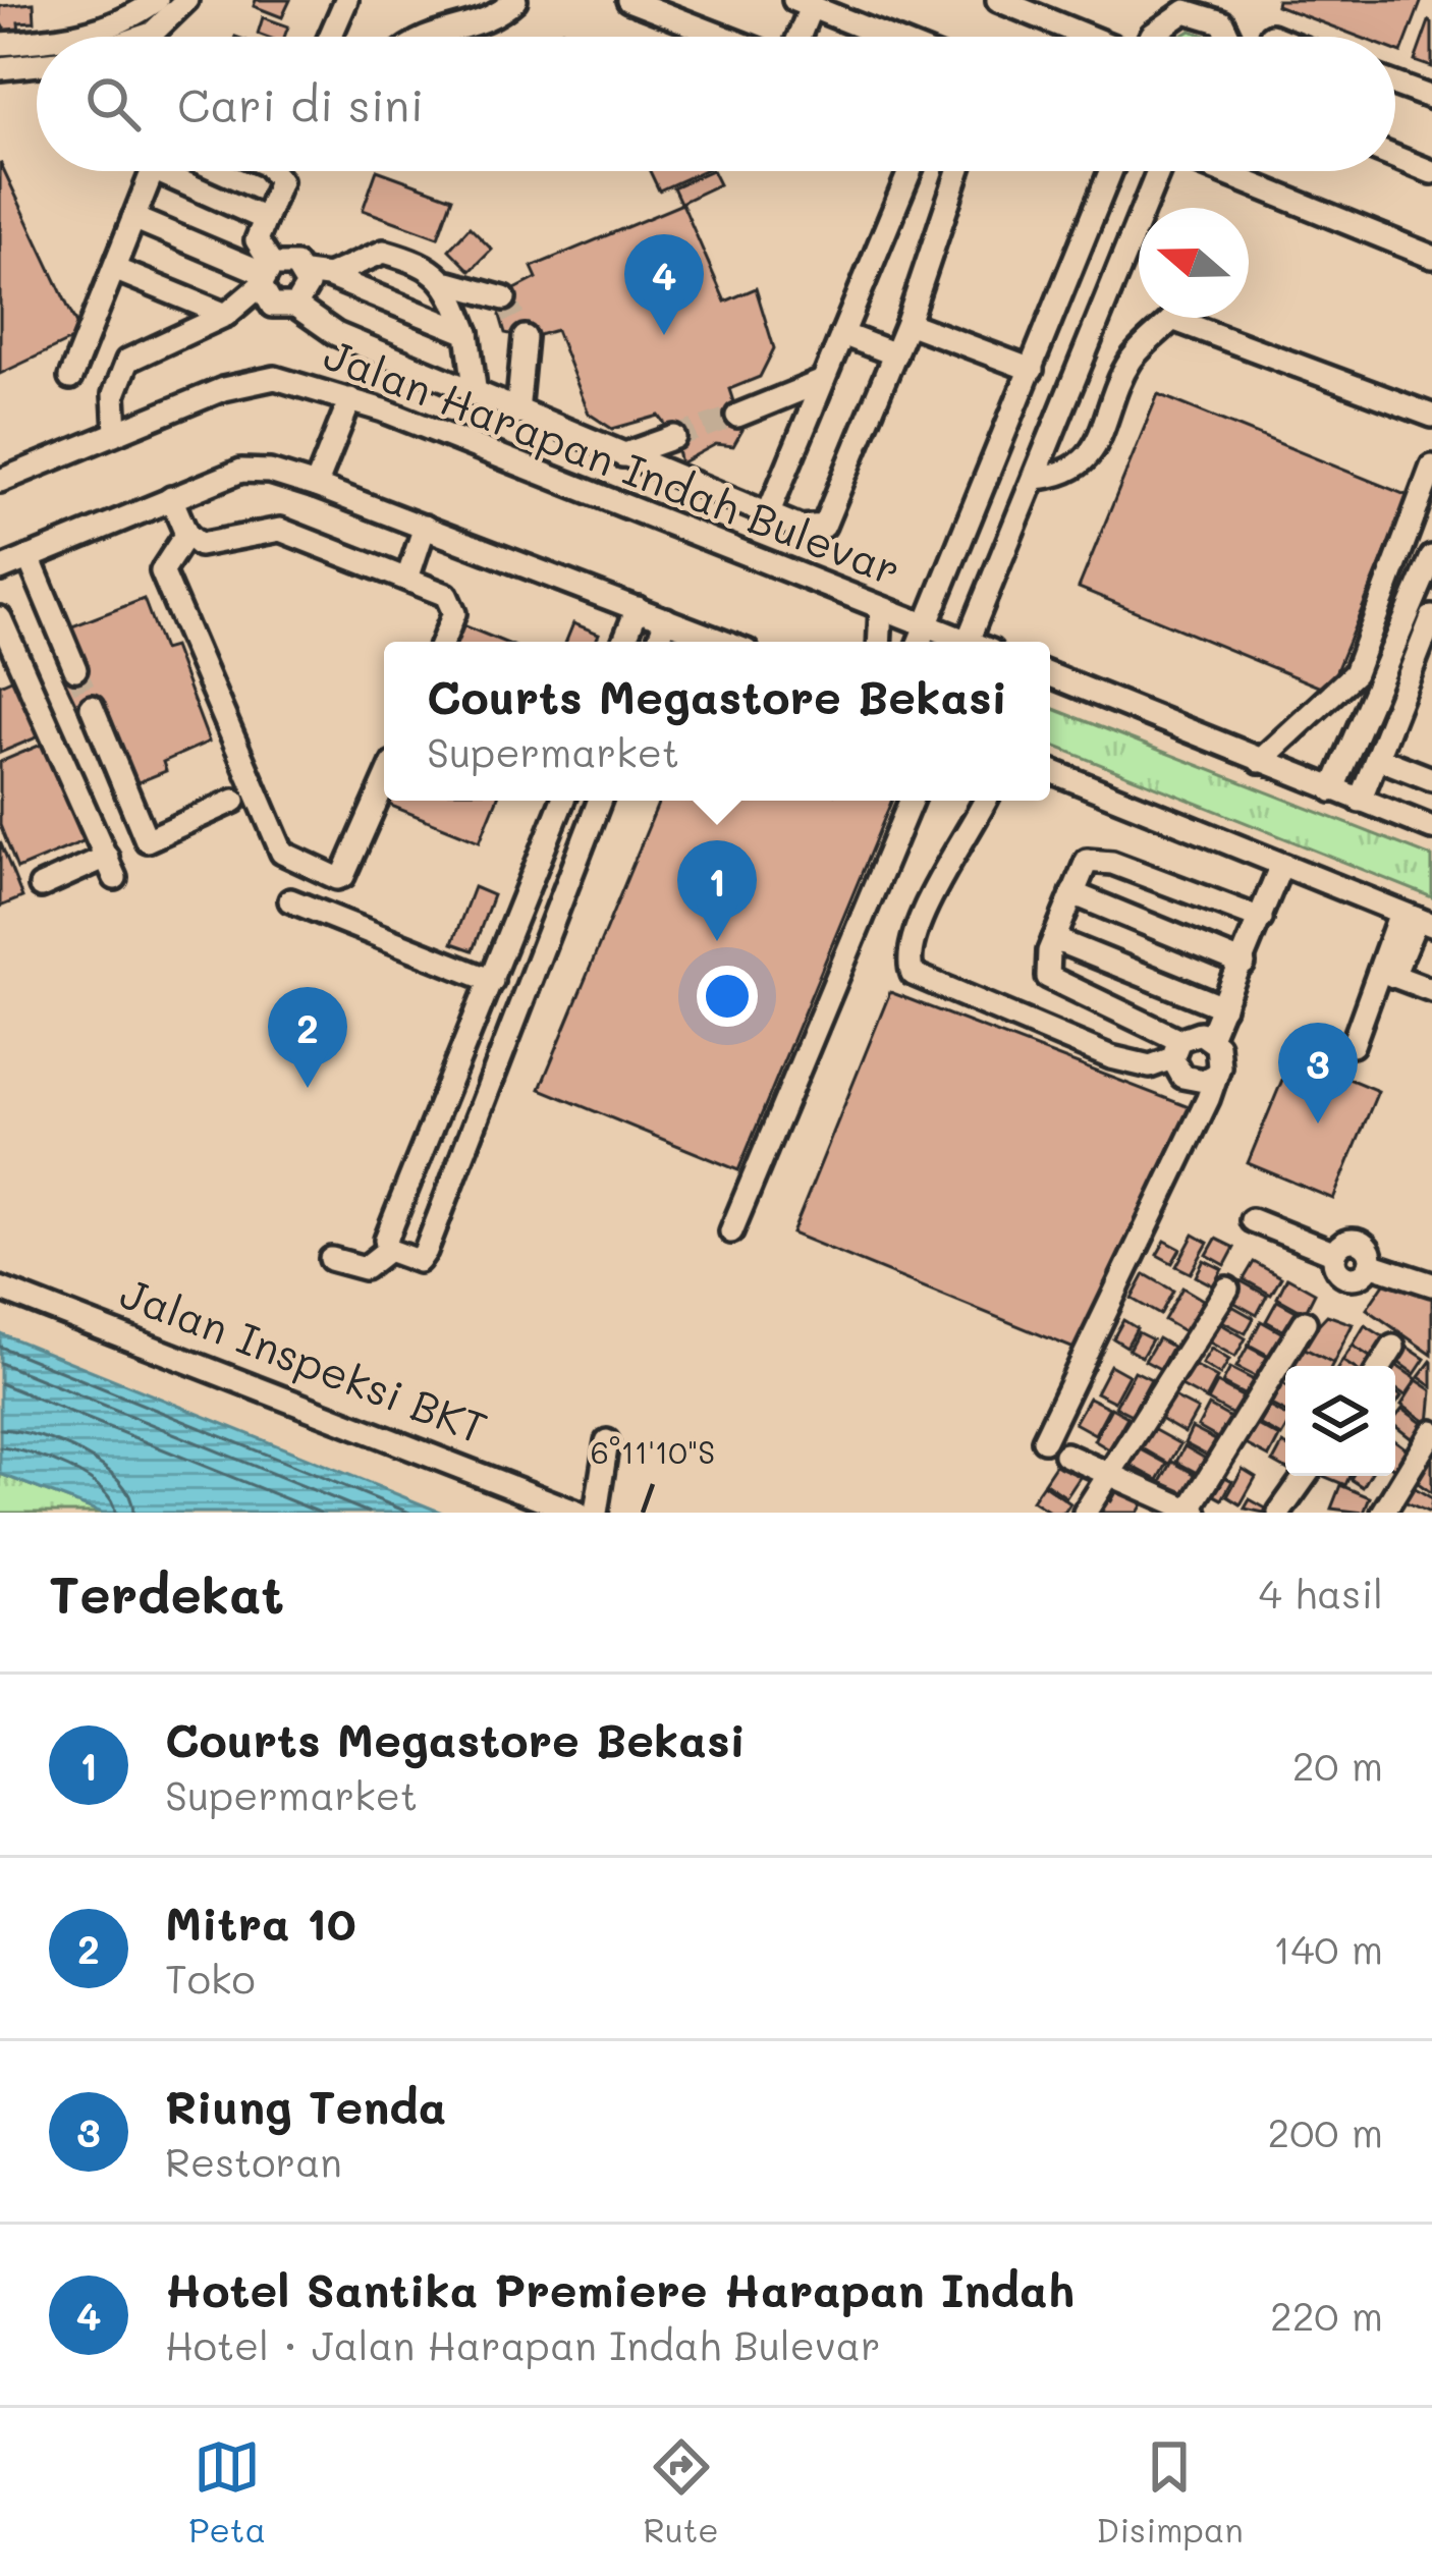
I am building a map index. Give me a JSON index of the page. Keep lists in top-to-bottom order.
{
  "streets": {
    "street": ["Jalan Harapan Indah Bulevar", "Jalan Inspeksi BKT"]
  },
  "north": "left",
  "page": {
    "search": "Cari di sini",
    "pins": [
      "4",
      "1",
      "2",
      "3"
    ],
    "popup": ["Courts Megastore Bekasi", "Supermarket"],
    "heading": ["Terdekat", "4 hasil"],
    "list": [
      {
        "mark": "1",
        "name": "Courts Megastore Bekasi",
        "note": "Supermarket",
        "value": "20 m"
      },
      {
        "mark": "2",
        "name": "Mitra 10",
        "note": "Toko",
        "value": "140 m"
      },
      {
        "mark": "3",
        "name": "Riung Tenda",
        "note": "Restoran",
        "value": "200 m"
      },
      {
        "mark": "4",
        "name": "Hotel Santika Premiere Harapan Indah",
        "note": "Hotel · Jalan Harapan Indah Bulevar",
        "value": "220 m"
      }
    ],
    "nav": ["Peta", "Rute", "Disimpan"]
  },
  "coordinates": ["6°11'10\"S"]
}
